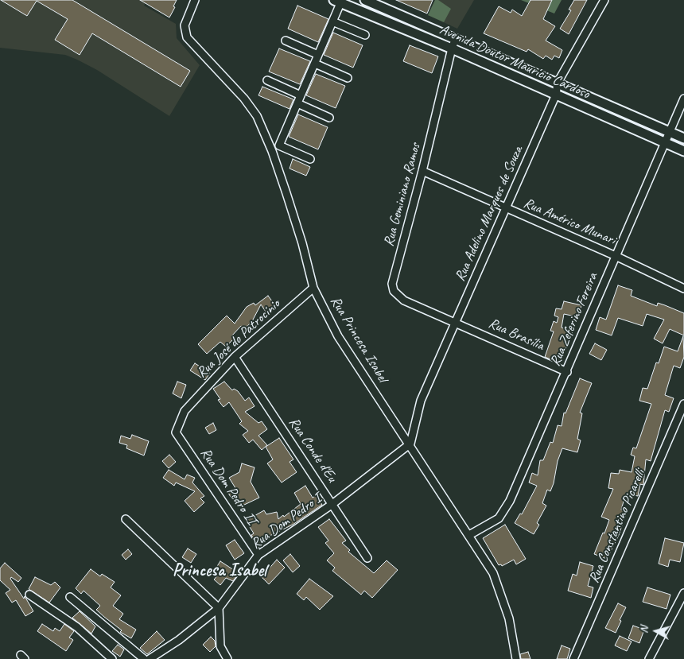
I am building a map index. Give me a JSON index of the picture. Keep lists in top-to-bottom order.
{
  "streets": {
    "street": [
      "Avenida Doutor Maurício Cardoso",
      "Rua Geminiano Ramos",
      "Rua Adelino Marques de Souza",
      "Rua Américo Munari",
      "Rua Zeferino Fereira",
      "Rua Brasília",
      "Rua José do Patrocínio",
      "Rua Princesa Isabel",
      "Rua Conde d'Eu",
      "Rua Dom Pedro II",
      "Rua Dom Pedro I",
      "Rua Constantino Picarelli"
    ]
  },
  "crossings": [
    ["Avenida Doutor Maurício Cardoso", "Rua Geminiano Ramos"],
    ["Avenida Doutor Maurício Cardoso", "Rua Adelino Marques de Souza"],
    ["Avenida Doutor Maurício Cardoso", "Rua Zeferino Fereira"],
    ["Rua Geminiano Ramos", "Rua Adelino Marques de Souza"],
    ["Rua Geminiano Ramos", "Rua Américo Munari"],
    ["Rua Geminiano Ramos", "Rua Brasília"],
    ["Rua Adelino Marques de Souza", "Rua Américo Munari"],
    ["Rua Adelino Marques de Souza", "Rua Brasília"],
    ["Rua Adelino Marques de Souza", "Rua Princesa Isabel"],
    ["Rua Adelino Marques de Souza", "Rua Dom Pedro I"],
    ["Rua Américo Munari", "Rua Zeferino Fereira"],
    ["Rua Zeferino Fereira", "Rua Brasília"],
    ["Rua Zeferino Fereira", "Rua Princesa Isabel"],
    ["Rua José do Patrocínio", "Rua Princesa Isabel"],
    ["Rua José do Patrocínio", "Rua Conde d'Eu"],
    ["Rua José do Patrocínio", "Rua Dom Pedro II"],
    ["Rua Princesa Isabel", "Rua Dom Pedro I"],
    ["Rua Conde d'Eu", "Rua Dom Pedro I"],
    ["Rua Dom Pedro II", "Rua Dom Pedro I"]
  ],
  "districts": ["Princesa Isabel"],
  "north": "left"
}
